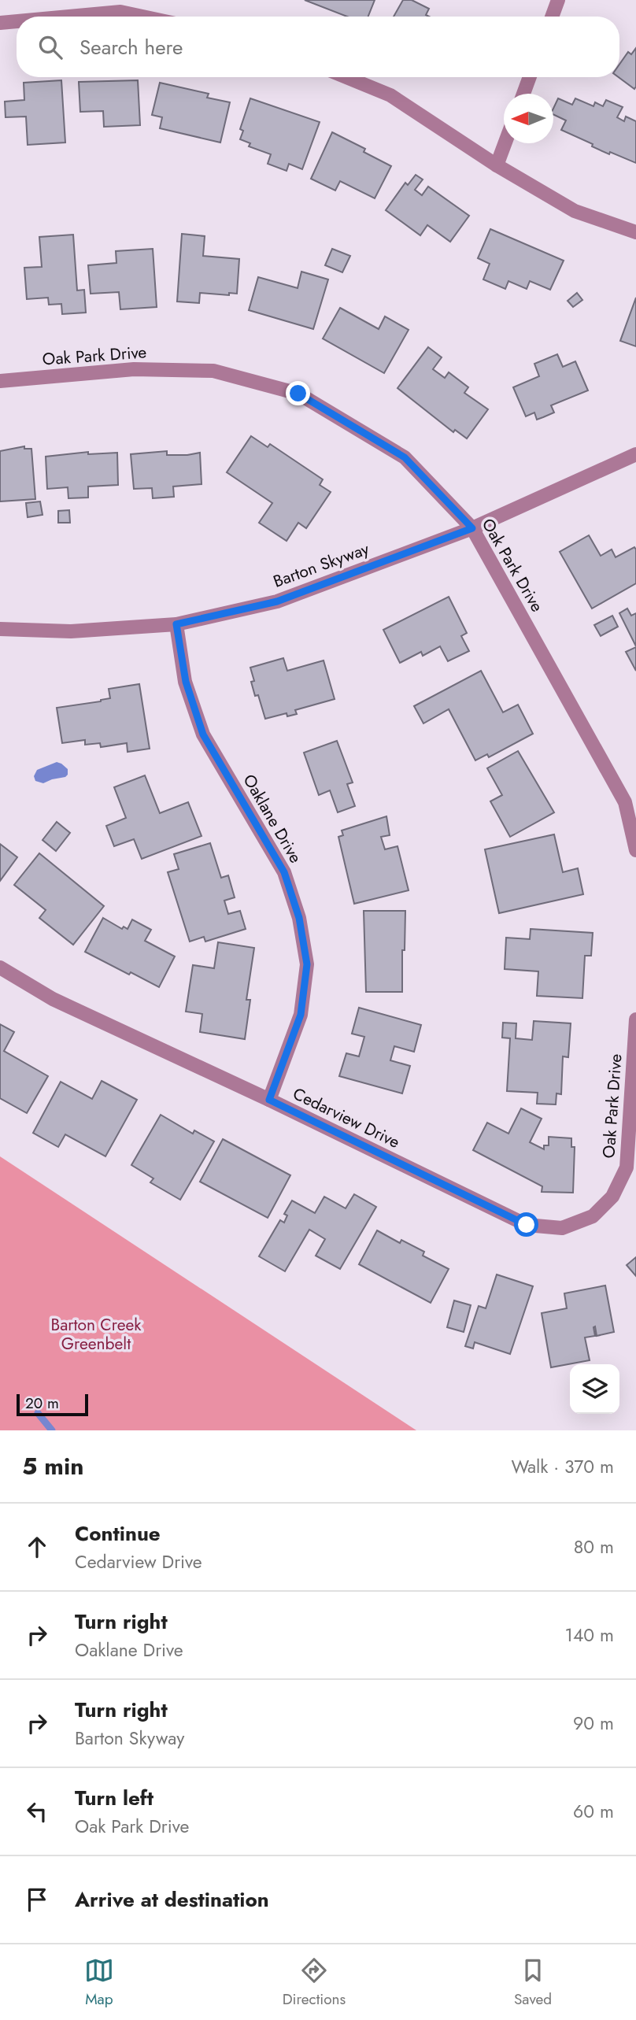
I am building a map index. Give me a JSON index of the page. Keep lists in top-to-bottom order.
{
  "streets": {
    "street": [
      "Oak Park Drive",
      "Barton Skyway",
      "Oaklane Drive",
      "Cedarview Drive"
    ]
  },
  "crossings": [
    ["Oak Park Drive", "Barton Skyway"],
    ["Oak Park Drive", "Cedarview Drive"],
    ["Barton Skyway", "Oaklane Drive"],
    ["Oaklane Drive", "Cedarview Drive"]
  ],
  "parks": ["Barton Creek Greenbelt"],
  "scale_bar": "20 m",
  "north": "left",
  "page": {
    "search": "Search here",
    "scale": "20 m",
    "heading": ["5 min", "Walk · 370 m"],
    "list": [
      ["Continue", "Cedarview Drive", "80 m"],
      ["Turn right", "Oaklane Drive", "140 m"],
      ["Turn right", "Barton Skyway", "90 m"],
      ["Turn left", "Oak Park Drive", "60 m"],
      "Arrive at destination"
    ],
    "nav": ["Map", "Directions", "Saved"]
  }
}
